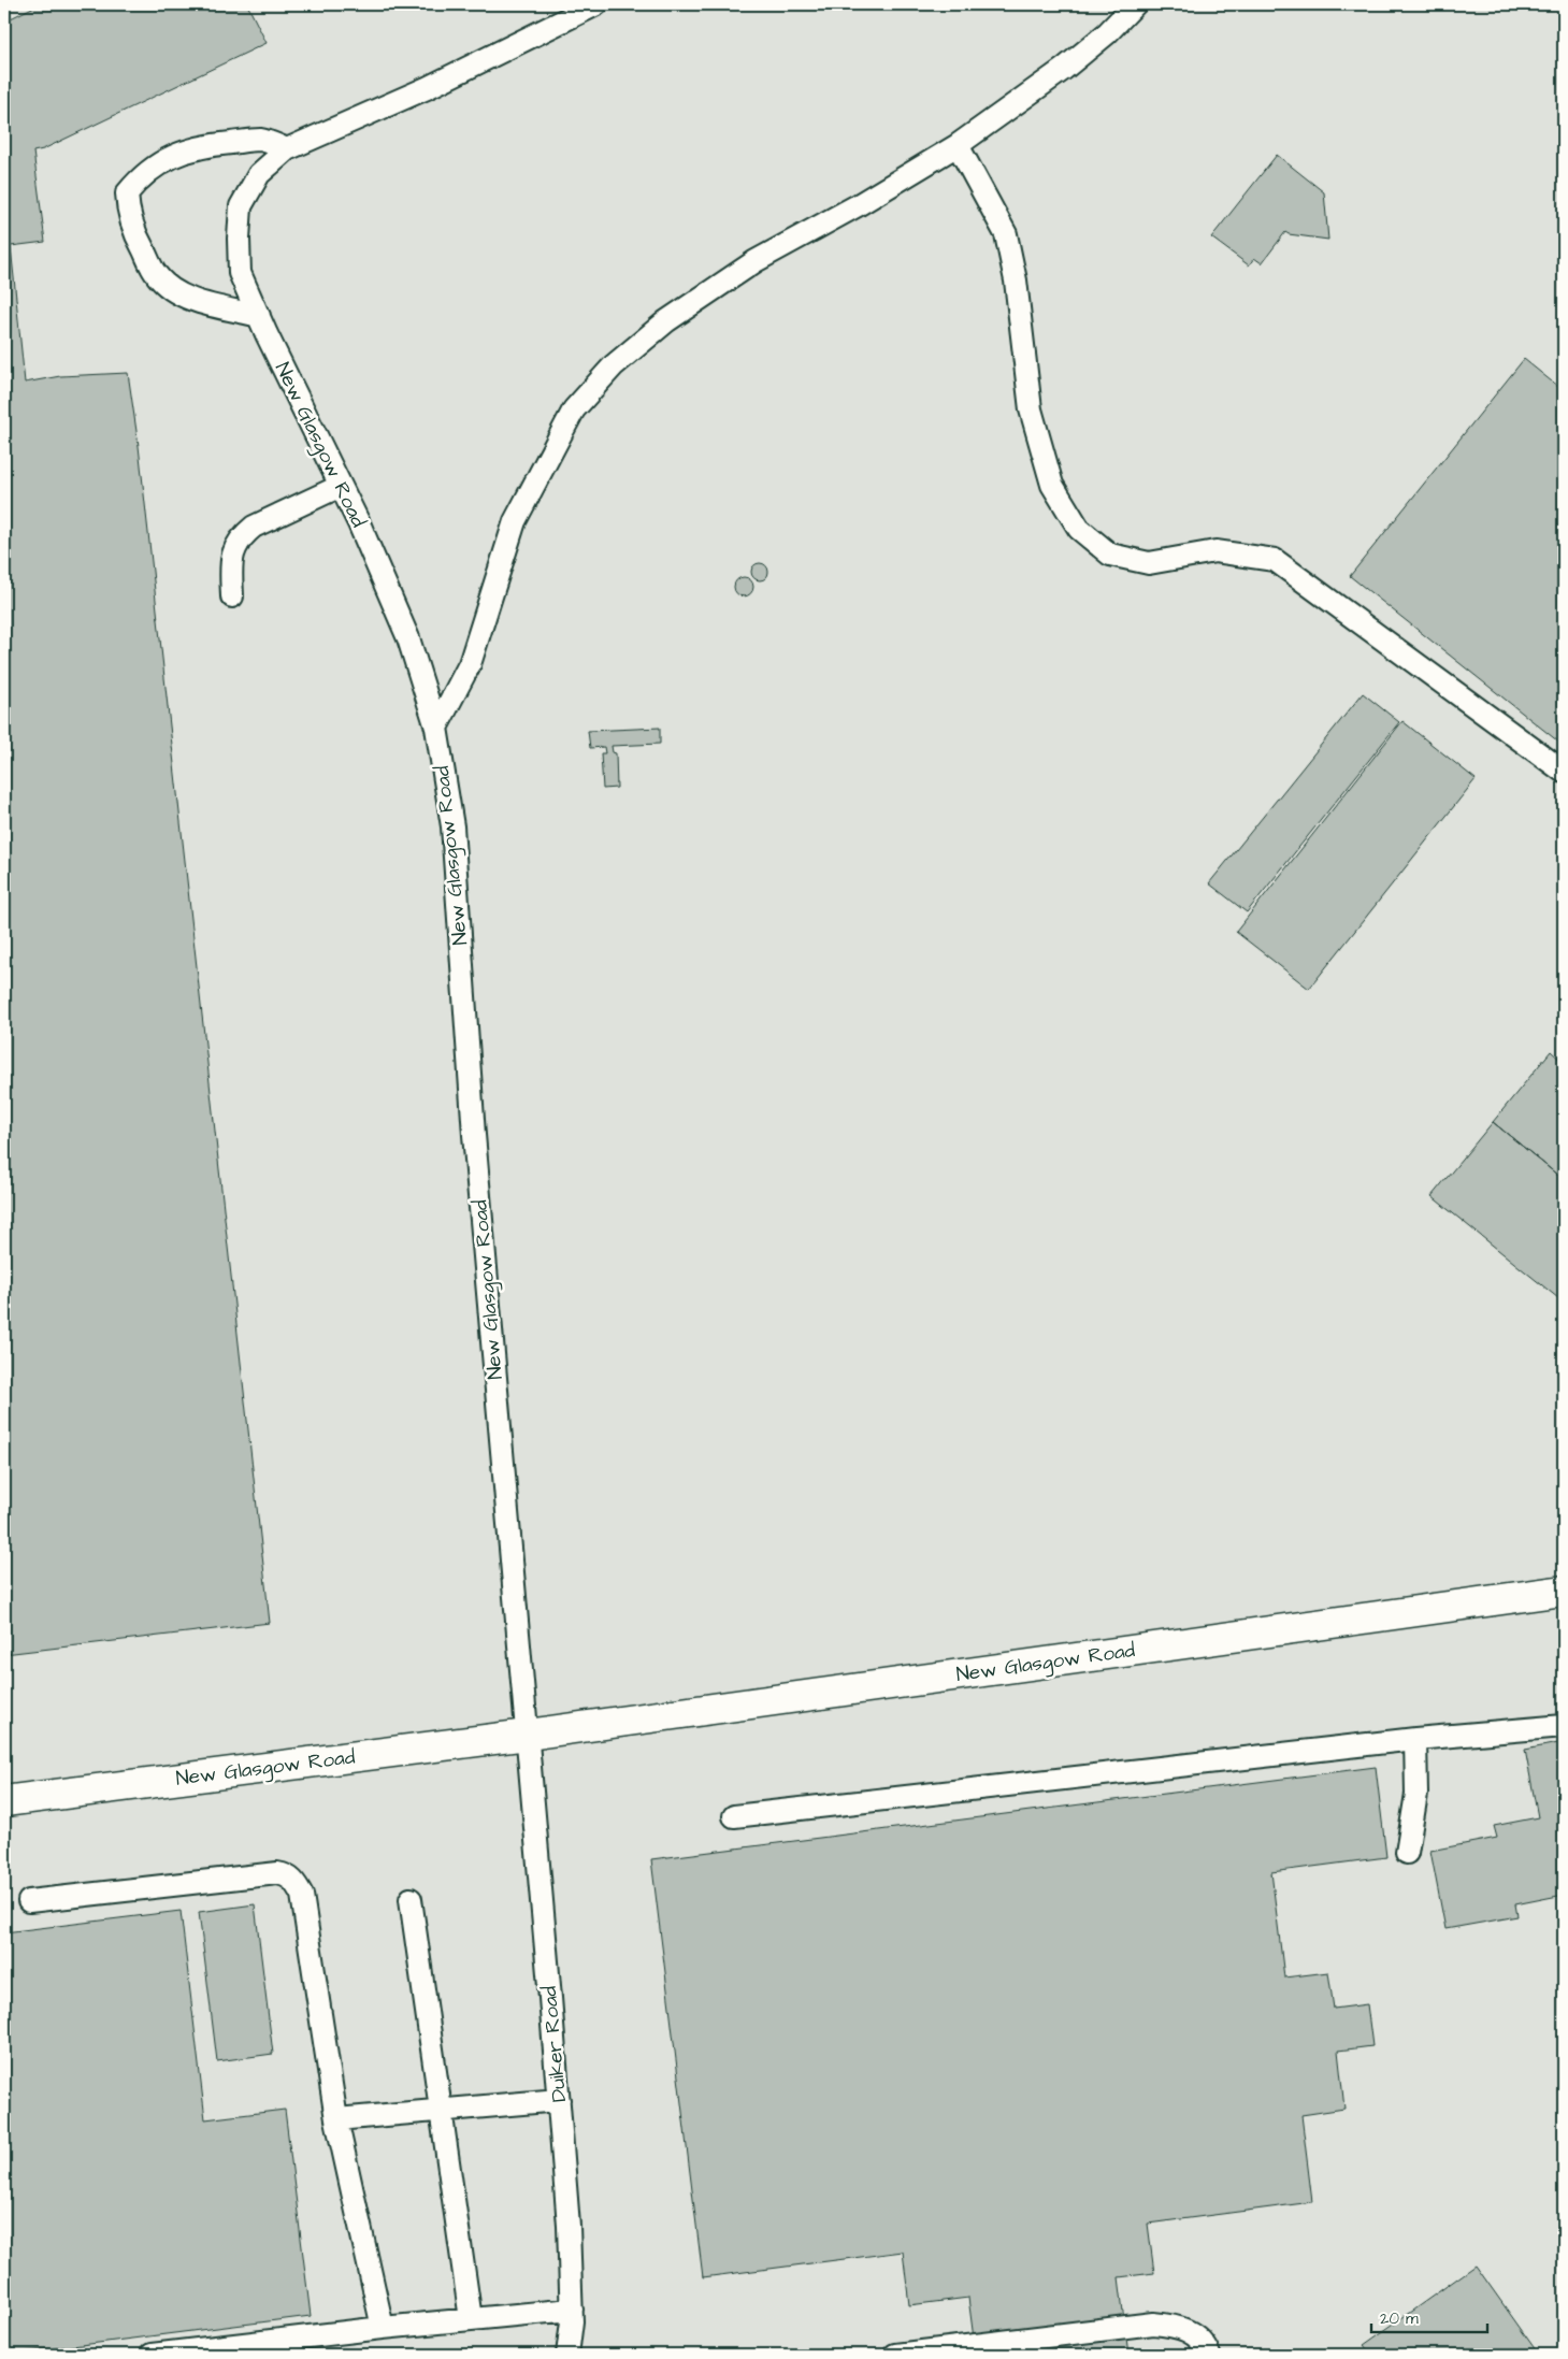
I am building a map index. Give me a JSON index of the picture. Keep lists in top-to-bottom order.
{
  "streets": {
    "street": ["New Glasgow Road"],
    "lane": ["Duiker Road"]
  },
  "crossings": [
    ["New Glasgow Road", "Duiker Road"]
  ],
  "scale_bar": "20 m"
}
